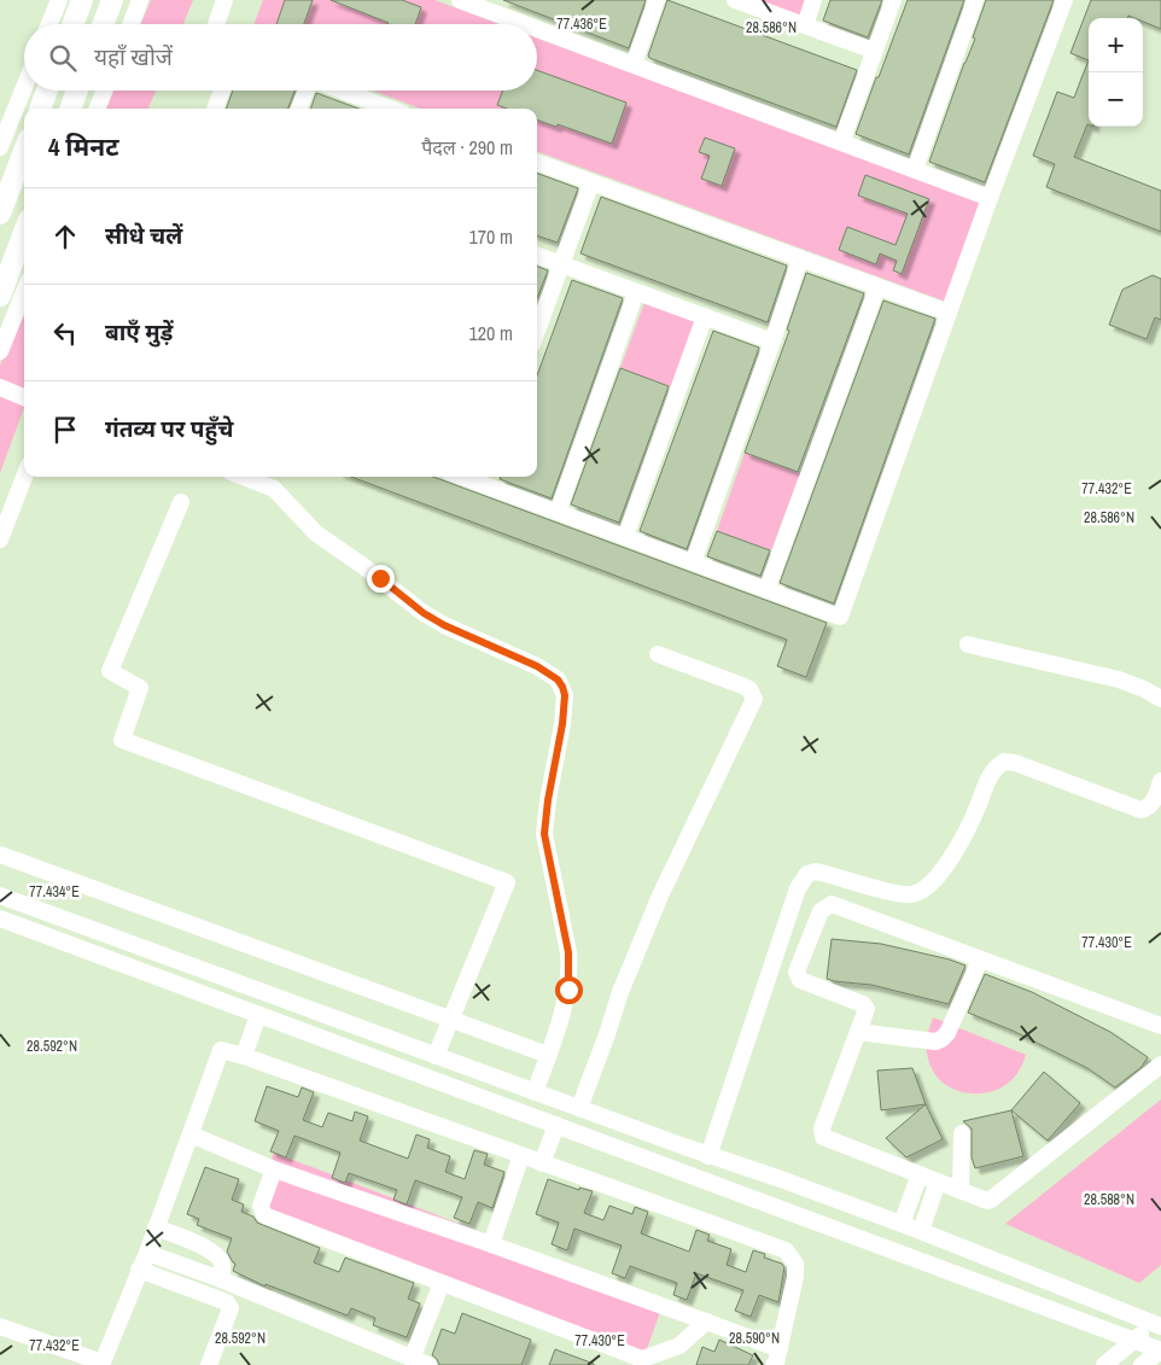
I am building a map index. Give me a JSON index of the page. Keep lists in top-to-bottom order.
{
  "page": {
    "map_buttons": ["+", "−"],
    "search": "यहाँ खोजें",
    "heading": ["4 मिनट", "पैदल · 290 m"],
    "list": [
      ["सीधे चलें", "170 m"],
      ["बाएँ मुड़ें", "120 m"],
      "गंतव्य पर पहुँचे"
    ]
  },
  "coordinates": [
    "77.436°E",
    "28.586°N",
    "77.432°E",
    "77.434°E",
    "77.430°E",
    "28.592°N",
    "28.588°N",
    "28.590°N"
  ]
}
